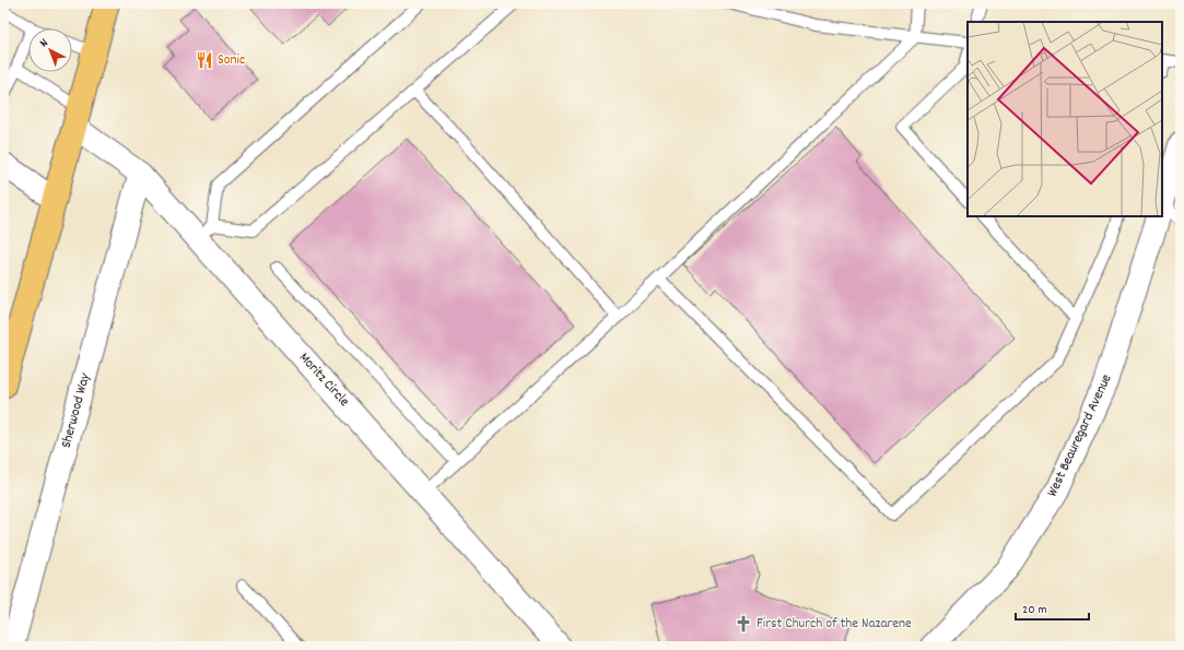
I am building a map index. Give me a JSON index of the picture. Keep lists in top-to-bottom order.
{
  "streets": {
    "street": ["Moritz Circle", "Sherwood Way", "West Beauregard Avenue"]
  },
  "crossings": [
    ["Moritz Circle", "Sherwood Way"]
  ],
  "places": {
    "restaurant": ["Sonic"],
    "church": ["First Church of the Nazarene"]
  },
  "scale_bar": "20 m",
  "north": "top left"
}
